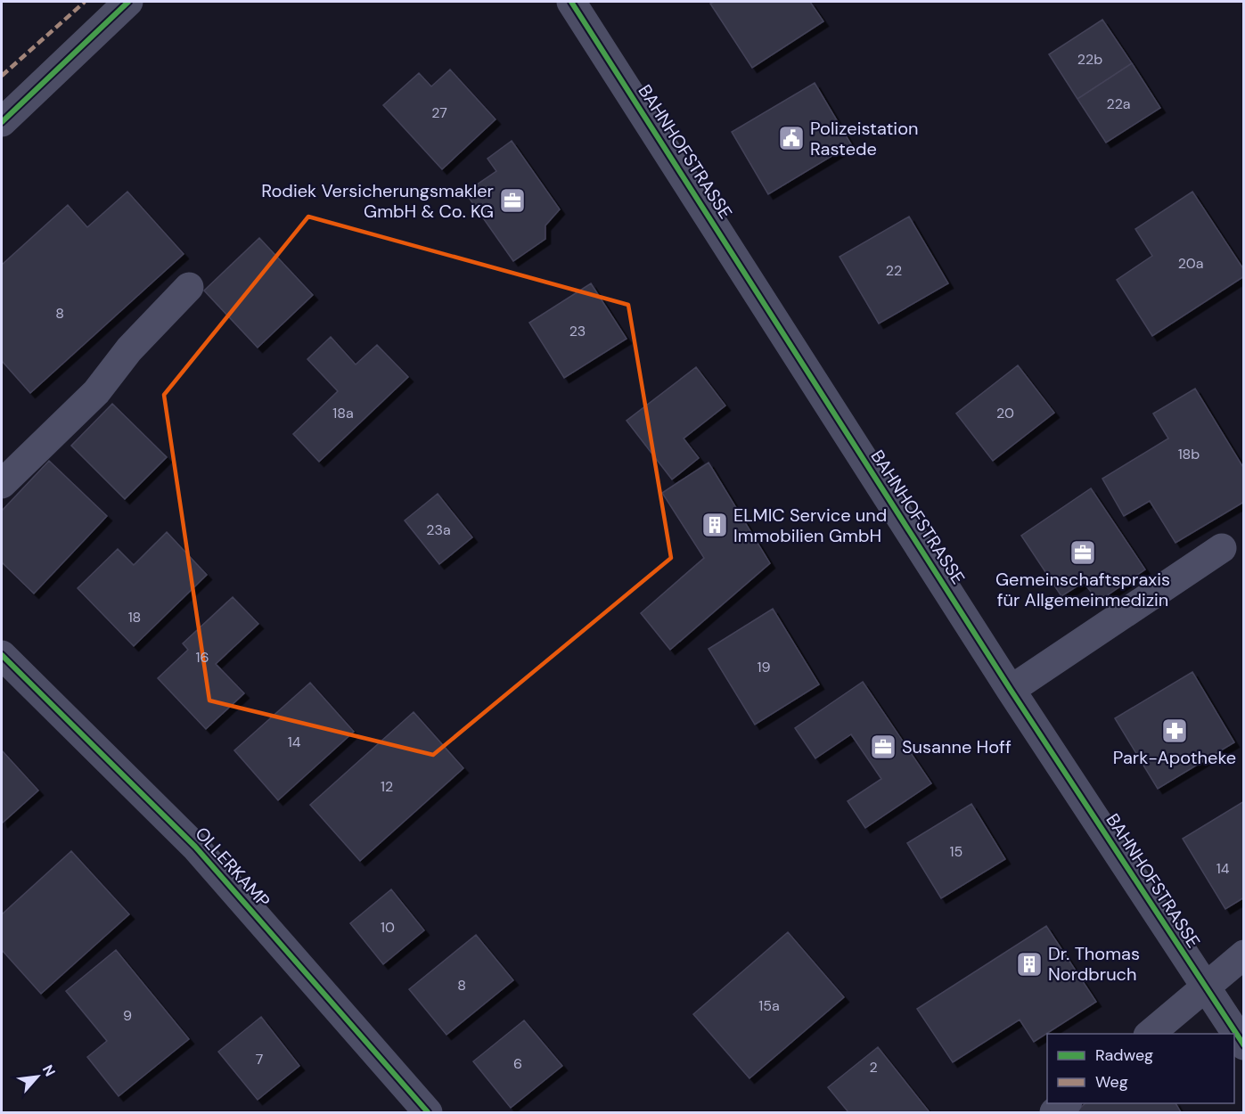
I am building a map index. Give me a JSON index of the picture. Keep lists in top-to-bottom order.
{
  "streets": {
    "street": ["BAHNHOFSTRASSE", "OLLERKAMP"]
  },
  "places": {
    "public building": ["Polizeistation Rastede"],
    "office": ["Rodiek Versicherungsmakler GmbH & Co. KG", "Gemeinschaftspraxis für Allgemeinmedizin", "Susanne Hoff"],
    "building": ["ELMIC Service und Immobilien GmbH", "Dr. Thomas Nordbruch"],
    "pharmacy": ["Park-Apotheke"]
  },
  "house_numbers": [
    "22b",
    "22a",
    "27",
    "20a",
    "22",
    "8",
    "23",
    "18a",
    "20",
    "18b",
    "23a",
    "18",
    "16",
    "19",
    "14",
    "12",
    "15",
    "14",
    "10",
    "8",
    "15a",
    "9",
    "7",
    "6",
    "2"
  ],
  "legend": ["Radweg", "Weg"],
  "north": "top right"
}
